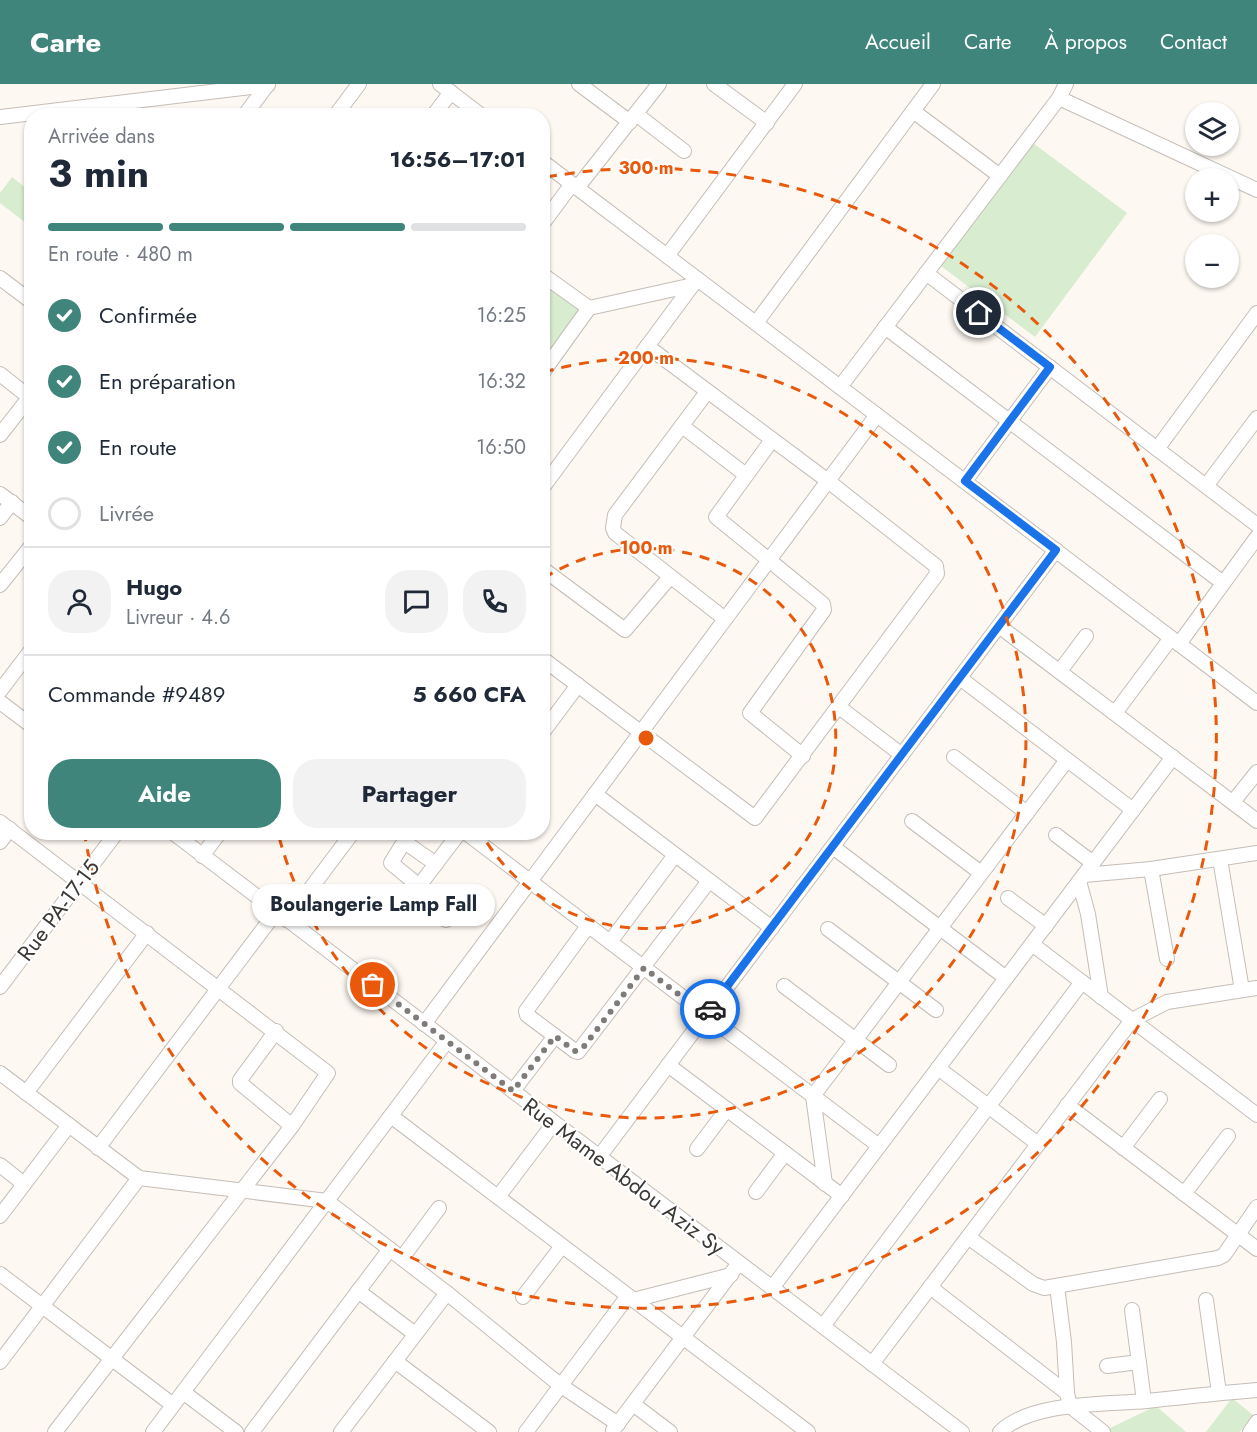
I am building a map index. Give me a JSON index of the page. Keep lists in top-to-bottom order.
{
  "streets": {
    "street": ["Rue PA-17-15", "Rue Mame Abdou Aziz Sy"]
  },
  "places": ["Boulangerie Lamp Fall"],
  "page": {
    "header": "Carte",
    "nav": [
      "Accueil",
      "Carte",
      "À propos",
      "Contact"
    ],
    "map_buttons": ["+", "−"],
    "heading": ["3 min", "Arrivée dans", "16:56–17:01"],
    "panel": [
      "Hugo",
      "Livreur · 4.6",
      "Commande #9489",
      "5 660 CFA"
    ],
    "bar": "En route · 480 m",
    "list": [
      ["Confirmée", "16:25"],
      ["En préparation", "16:32"],
      ["En route", "16:50"],
      "Livrée"
    ],
    "buttons": ["Aide", "Partager"],
    "bubble": "Boulangerie Lamp Fall"
  },
  "rings": ["300 m", "200 m", "100 m"]
}
